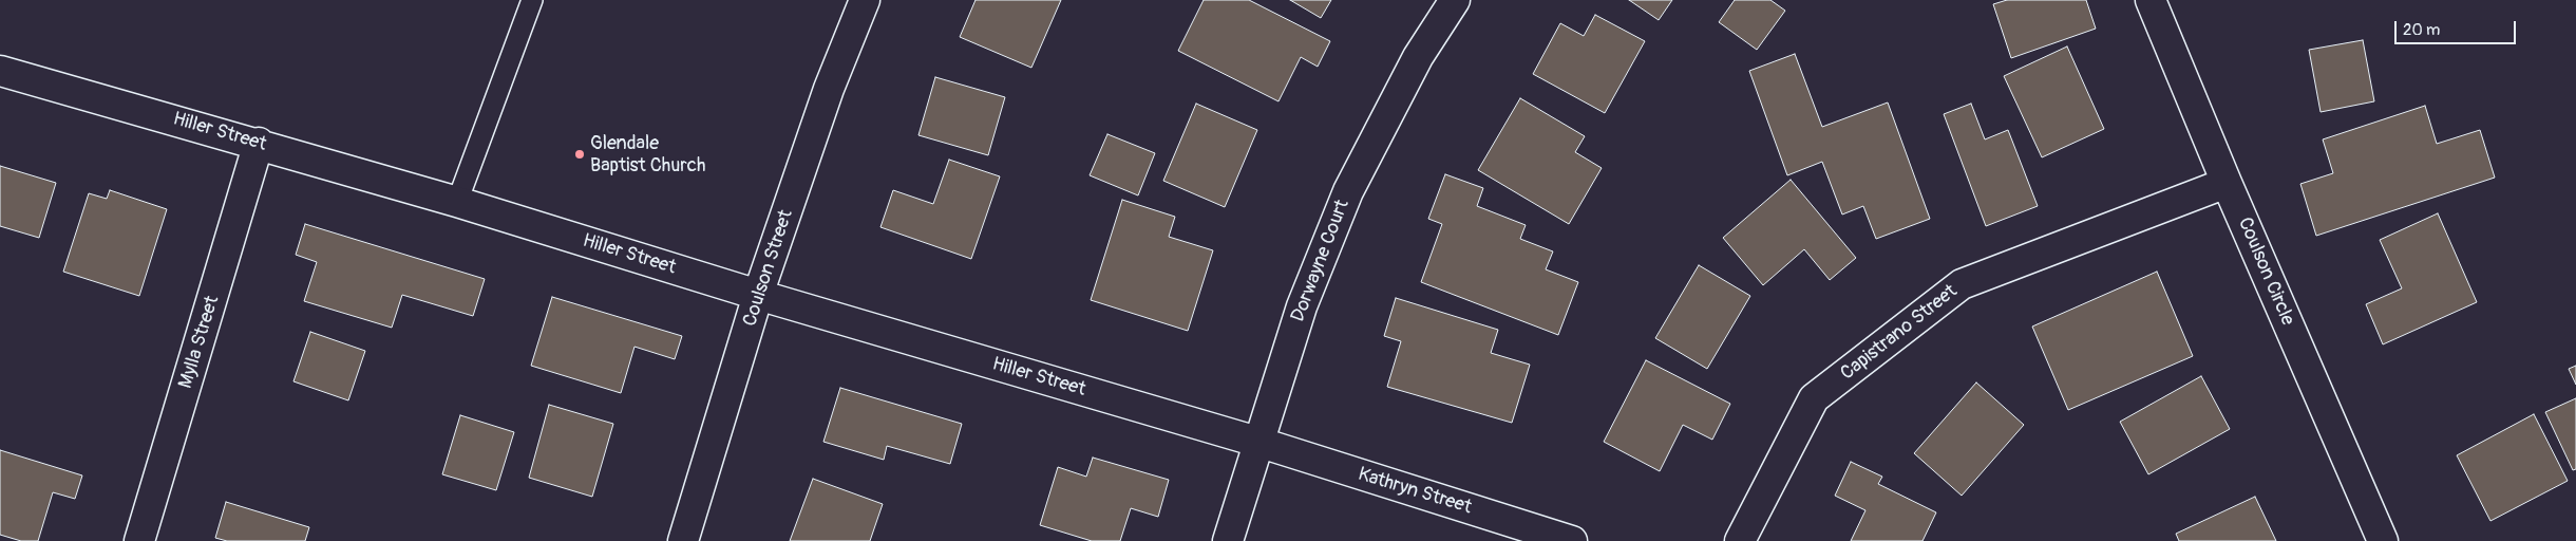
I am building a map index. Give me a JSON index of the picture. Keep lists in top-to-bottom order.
{
  "streets": {
    "street": [
      "Hiller Street",
      "Dorwayne Court",
      "Coulson Street",
      "Coulson Circle",
      "Capistrano Street",
      "Mylla Street",
      "Kathryn Street"
    ]
  },
  "crossings": [
    ["Hiller Street", "Dorwayne Court"],
    ["Hiller Street", "Coulson Street"],
    ["Hiller Street", "Mylla Street"],
    ["Hiller Street", "Kathryn Street"],
    ["Dorwayne Court", "Kathryn Street"],
    ["Coulson Circle", "Capistrano Street"]
  ],
  "places": ["Glendale Baptist Church"],
  "scale_bar": "20 m"
}
